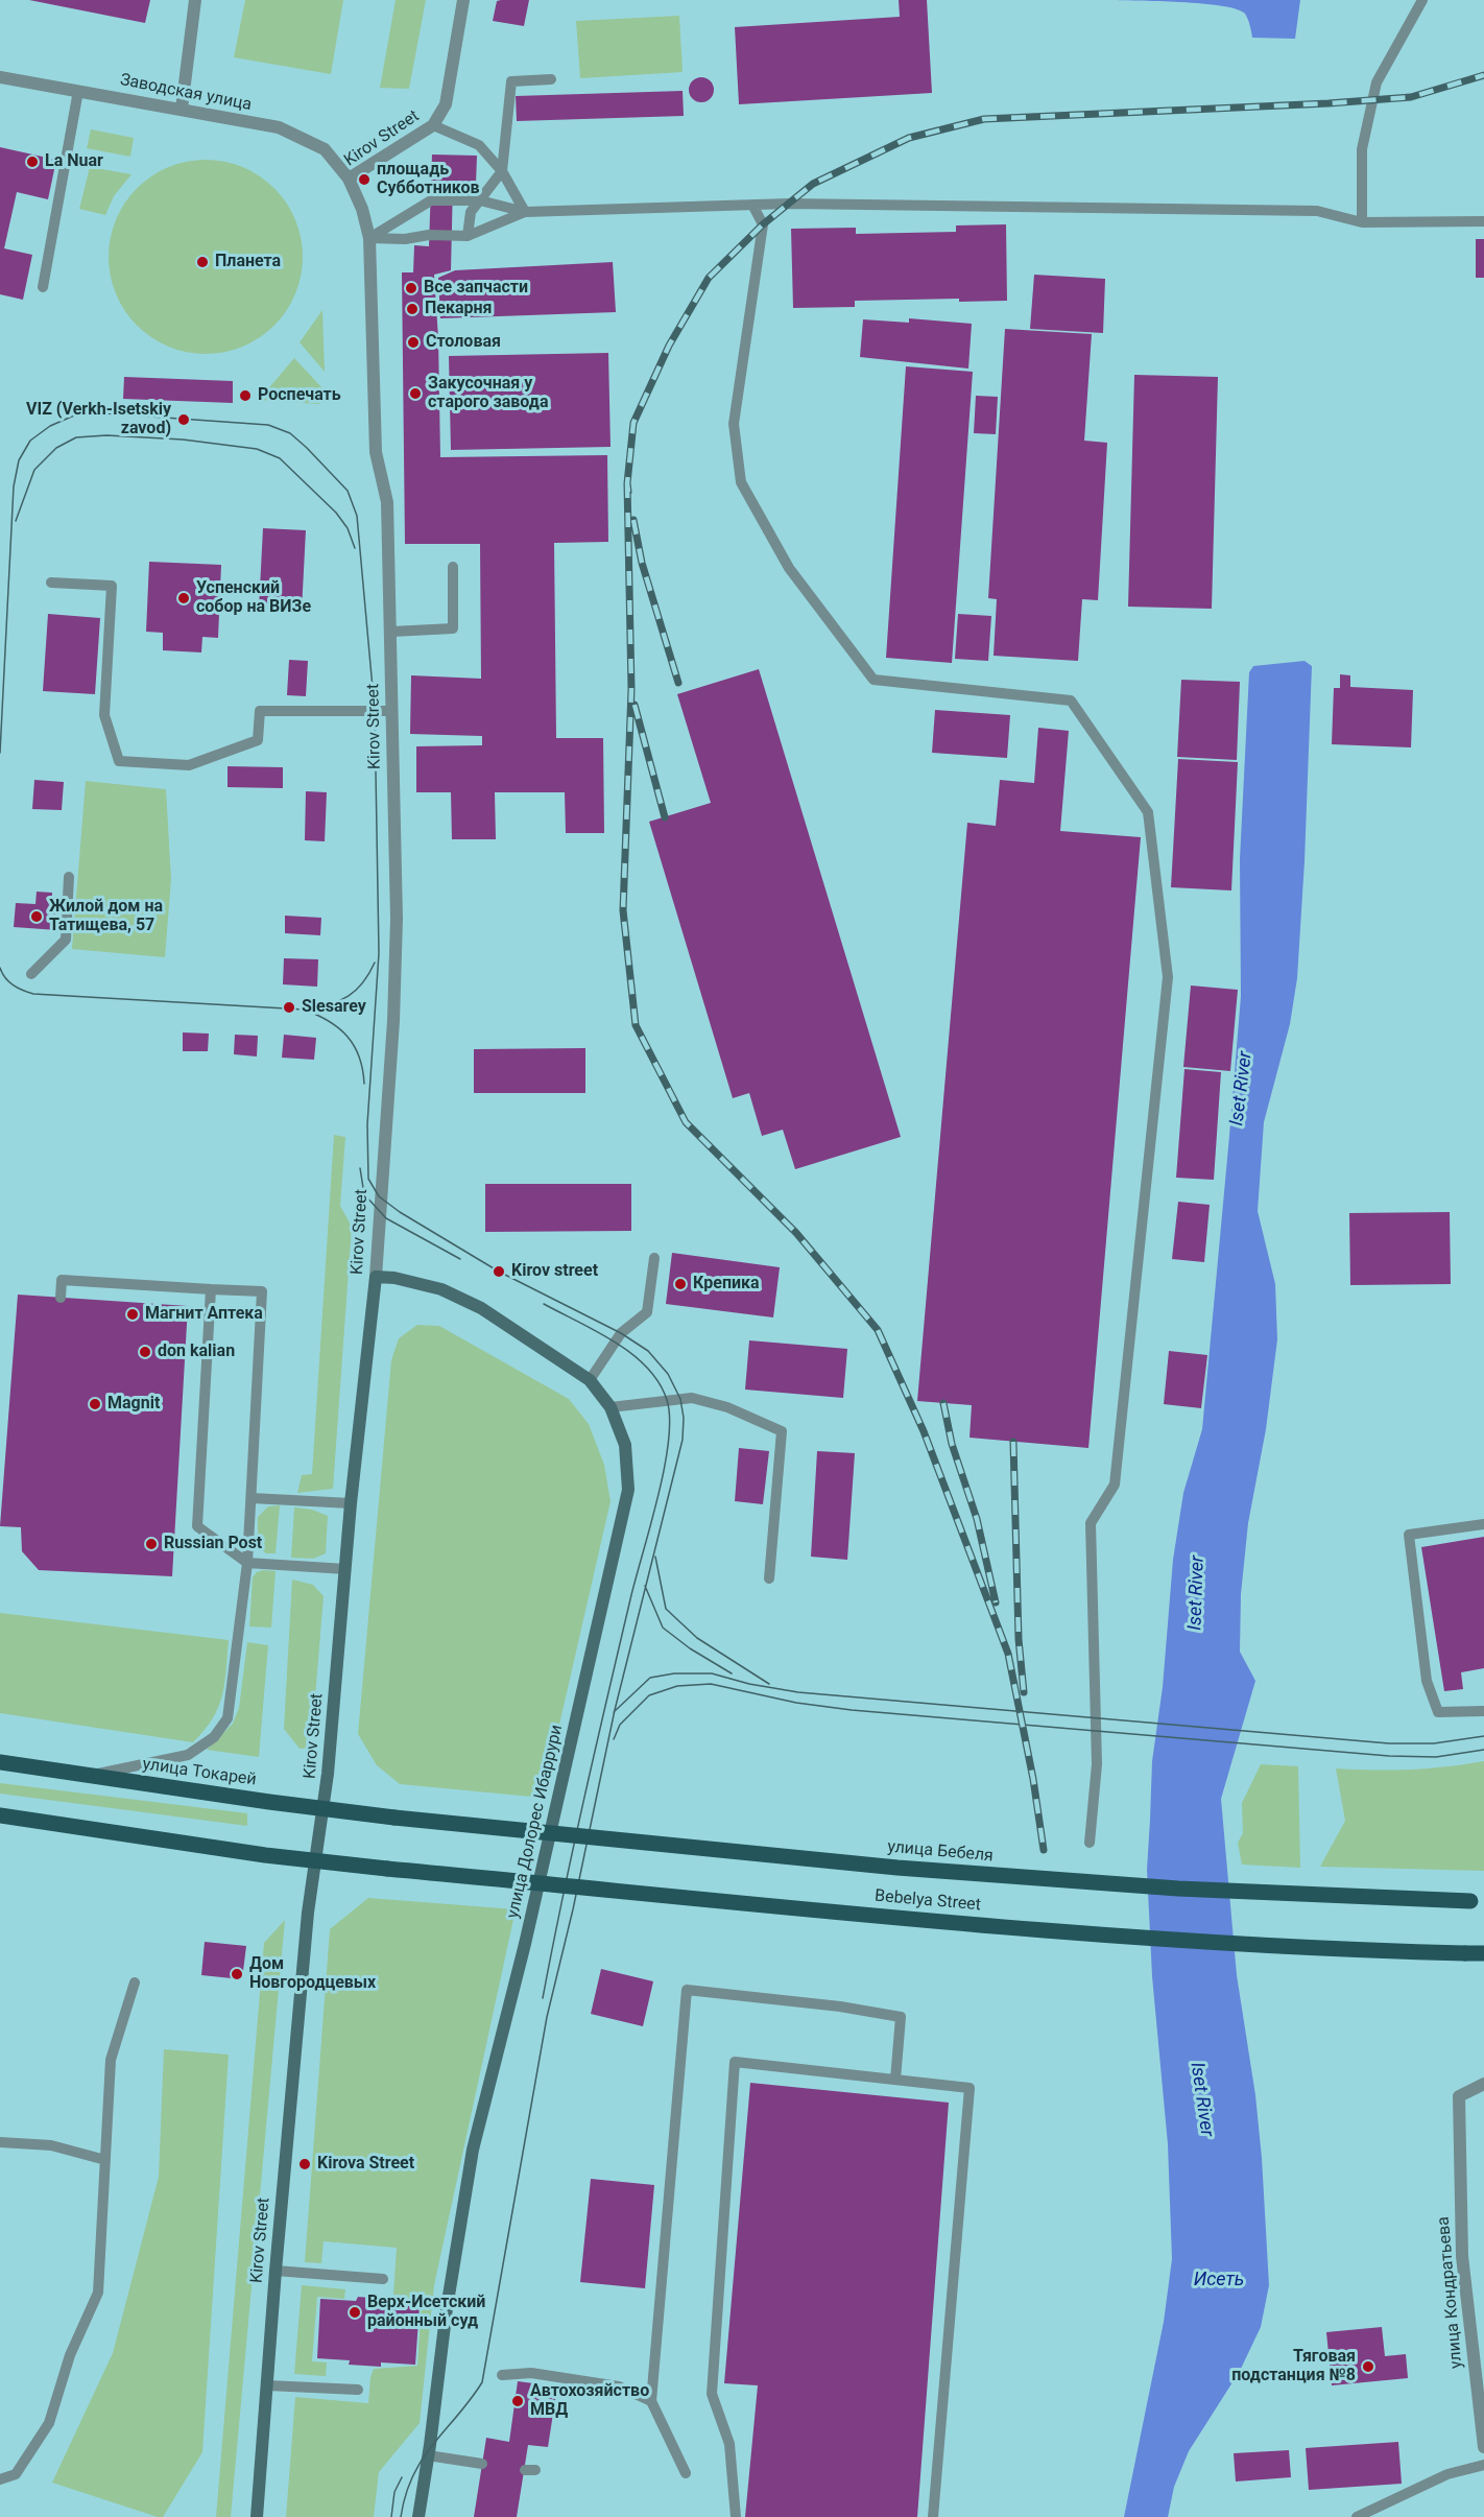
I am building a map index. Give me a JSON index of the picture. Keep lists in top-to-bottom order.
{
  "streets": {
    "main road": [
      "Kirov Street",
      "улица Токарей",
      "улица Долорес Ибаррури",
      "улица Бебеля",
      "Bebelya Street"
    ],
    "street": ["Заводская улица", "улица Кондратьева"]
  },
  "crossings": [
    ["Заводская улица", "Kirov Street"],
    ["Kirov Street", "улица Токарей"],
    ["Kirov Street", "улица Долорес Ибаррури"],
    ["Kirov Street", "Bebelya Street"],
    ["улица Токарей", "улица Бебеля"]
  ],
  "water": ["Iset River", "Исеть"],
  "places": [
    "La Nuar",
    "площадь Субботников",
    "Планета",
    "Все запчасти",
    "Пекарня",
    "Столовая",
    "Закусочная у старого завода",
    "Роспечать",
    "VIZ (Verkh-Isetskiy zavod)",
    "Успенский собор на ВИЗе",
    "Жилой дом на Татищева, 57",
    "Slesarey",
    "Kirov street",
    "Крепика",
    "Магнит Аптека",
    "don kalian",
    "Magnit",
    "Russian Post",
    "Дом Новгородцевых",
    "Kirova Street",
    "Верх-Исетский районный суд",
    "Тяговая подстанция №8",
    "Автохозяйство МВД"
  ]
}
